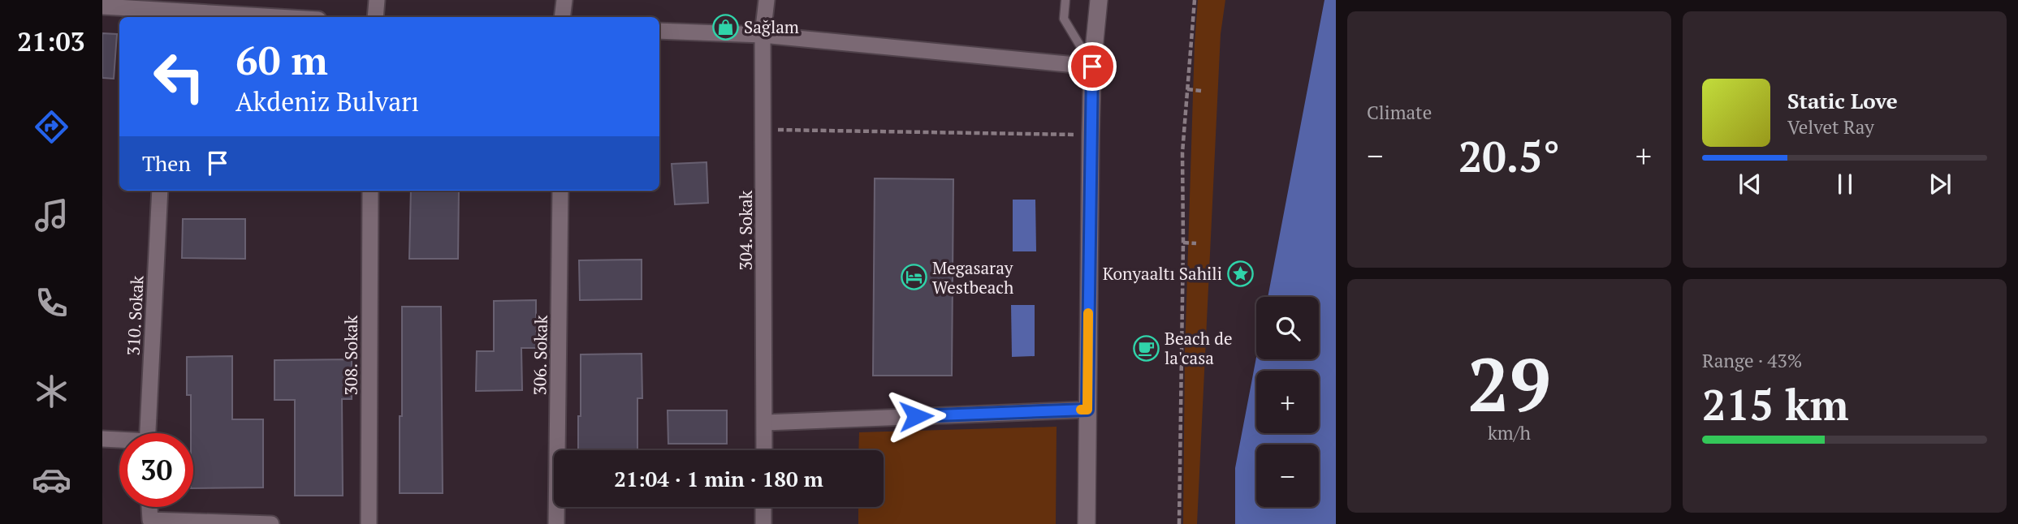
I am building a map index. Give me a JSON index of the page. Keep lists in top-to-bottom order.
{
  "streets": {
    "street": [
      "304. Sokak",
      "310. Sokak",
      "308. Sokak",
      "306. Sokak"
    ]
  },
  "places": {
    "shop": ["Sağlam"],
    "place": ["Konyaaltı Sahili"],
    "hotel": ["Megasaray Westbeach"],
    "cafe": ["Beach de la'casa"]
  },
  "page": {
    "tabs": "21:03",
    "tile": [
      "Climate",
      ["29", "km/h"],
      ["Range · 43%", "215 km"]
    ],
    "turn": ["60 m", "Akdeniz Bulvarı"],
    "song": ["Static Love", "Velvet Ray"],
    "heat": ["−", "20.5°", "+"],
    "then": "Then",
    "map_buttons": ["+", "−"],
    "limit": "30",
    "trip": "21:04 · 1 min · 180 m"
  }
}
